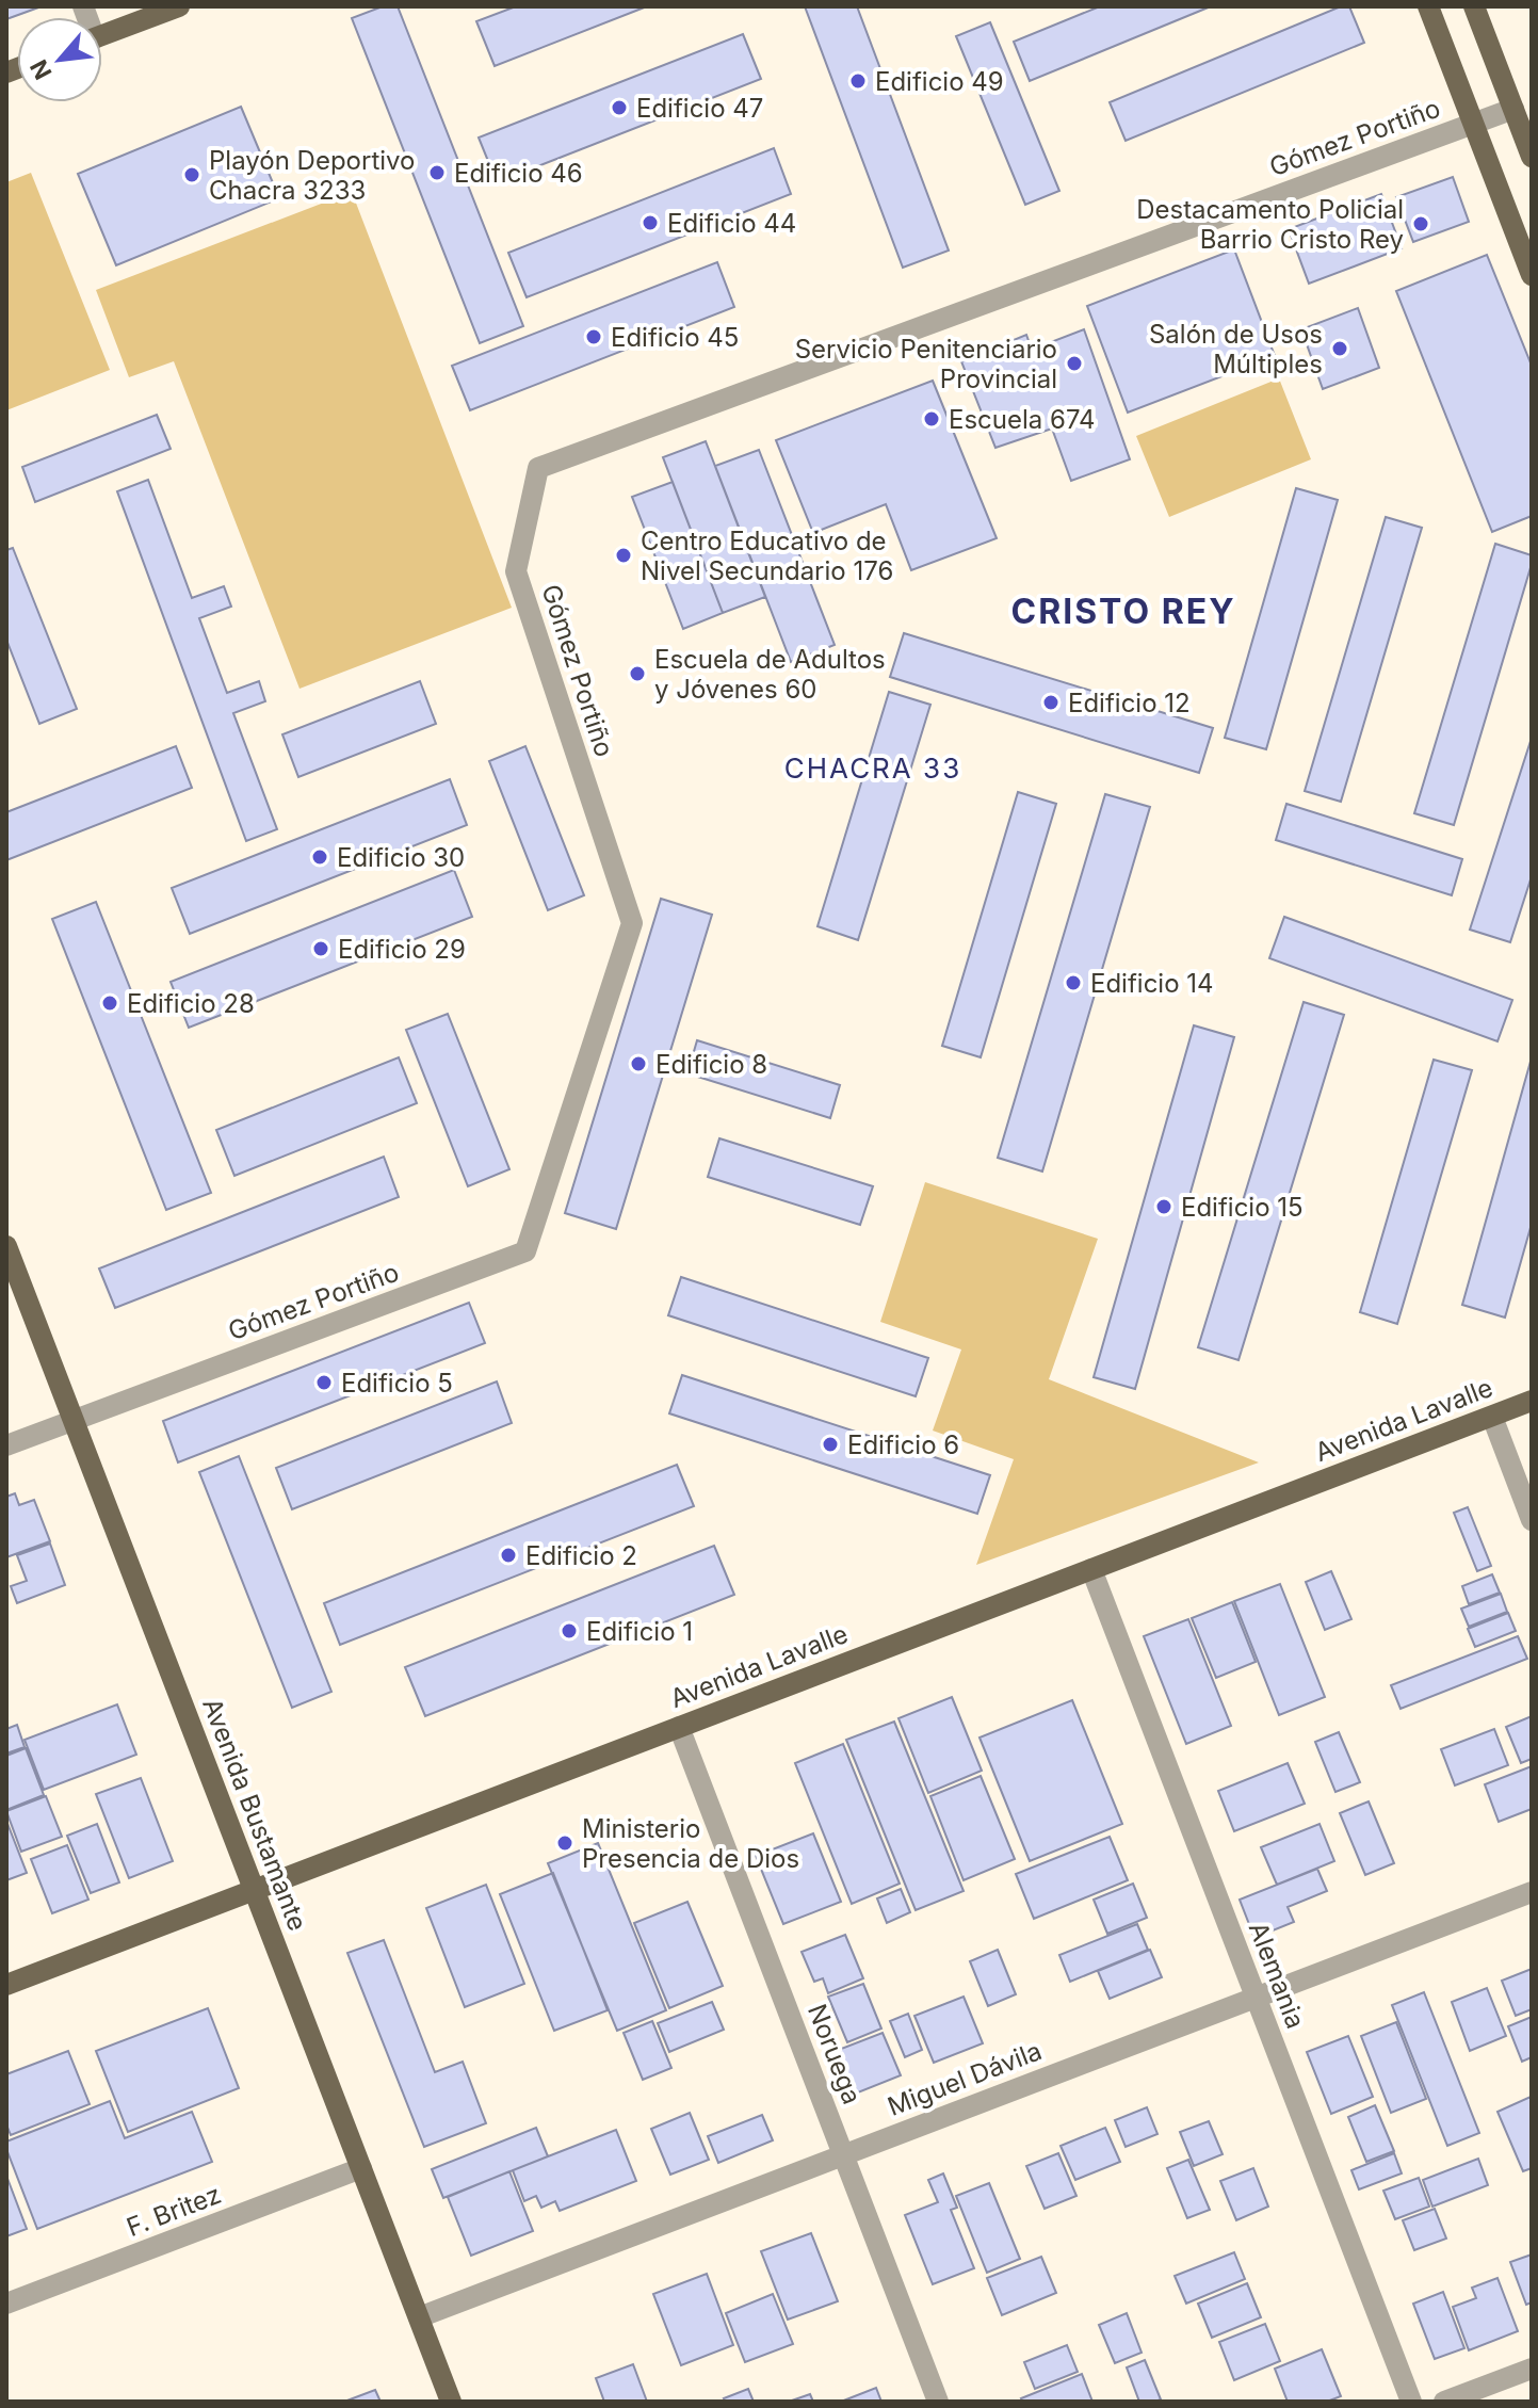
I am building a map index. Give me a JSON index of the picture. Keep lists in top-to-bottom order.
{
  "streets": {
    "main road": ["Avenida Lavalle", "Avenida Bustamante"],
    "street": [
      "Gómez Portiño",
      "Alemania",
      "Noruega",
      "Miguel Dávila",
      "F. Britez"
    ]
  },
  "crossings": [
    ["Gómez Portiño", "Avenida Bustamante"],
    ["Avenida Lavalle", "Avenida Bustamante"],
    ["Avenida Lavalle", "Alemania"],
    ["Avenida Lavalle", "Noruega"],
    ["Avenida Bustamante", "Miguel Dávila"],
    ["Avenida Bustamante", "F. Britez"],
    ["Alemania", "Miguel Dávila"],
    ["Noruega", "Miguel Dávila"]
  ],
  "districts": ["CRISTO REY", "CHACRA 33"],
  "places": [
    "Edificio 49",
    "Edificio 47",
    "Edificio 46",
    "Playón Deportivo Chacra 3233",
    "Edificio 44",
    "Destacamento Policial Barrio Cristo Rey",
    "Edificio 45",
    "Salón de Usos Múltiples",
    "Servicio Penitenciario Provincial",
    "Escuela 674",
    "Centro Educativo de Nivel Secundario 176",
    "Escuela de Adultos y Jóvenes 60",
    "Edificio 12",
    "Edificio 30",
    "Edificio 29",
    "Edificio 14",
    "Edificio 28",
    "Edificio 8",
    "Edificio 15",
    "Edificio 5",
    "Edificio 6",
    "Edificio 2",
    "Edificio 1",
    "Ministerio Presencia de Dios"
  ],
  "north": "bottom left"
}
